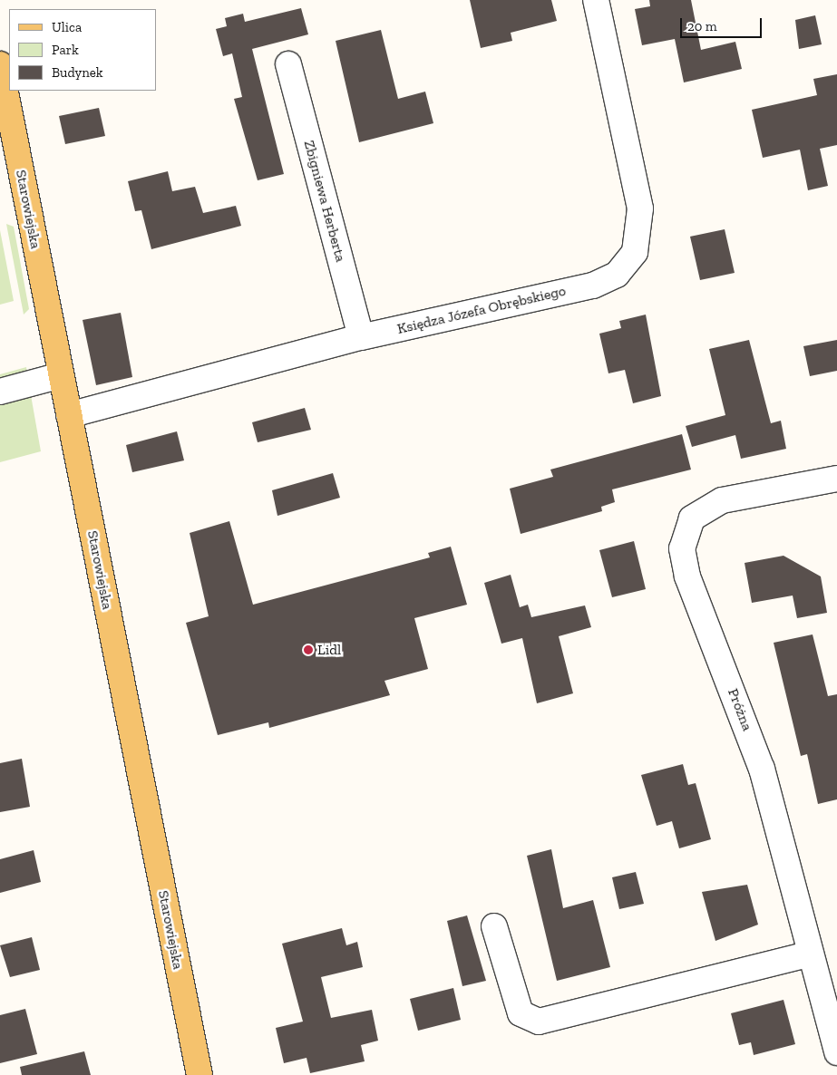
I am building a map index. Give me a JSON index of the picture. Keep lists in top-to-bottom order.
{
  "streets": {
    "main road": ["Starowiejska"],
    "street": ["Zbigniewa Herberta", "Księdza Józefa Obrębskiego", "Próżna"]
  },
  "crossings": [
    ["Zbigniewa Herberta", "Księdza Józefa Obrębskiego"],
    ["Starowiejska", "Księdza Józefa Obrębskiego"]
  ],
  "places": ["Lidl"],
  "legend": ["Ulica", "Park", "Budynek"],
  "scale_bar": "20 m"
}
